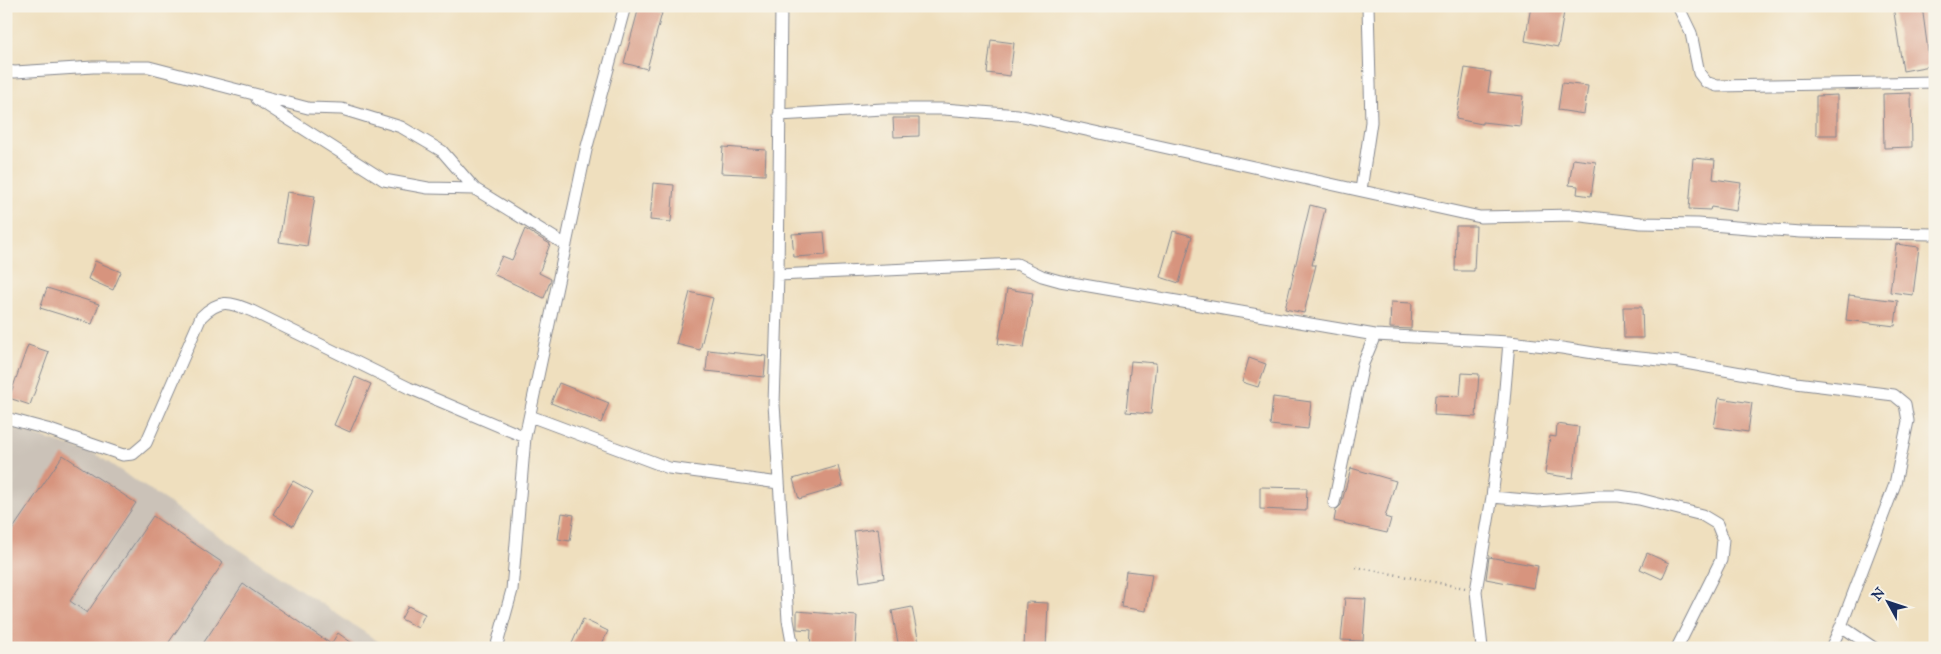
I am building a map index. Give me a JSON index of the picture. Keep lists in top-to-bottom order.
{
  "north": "top left"
}
